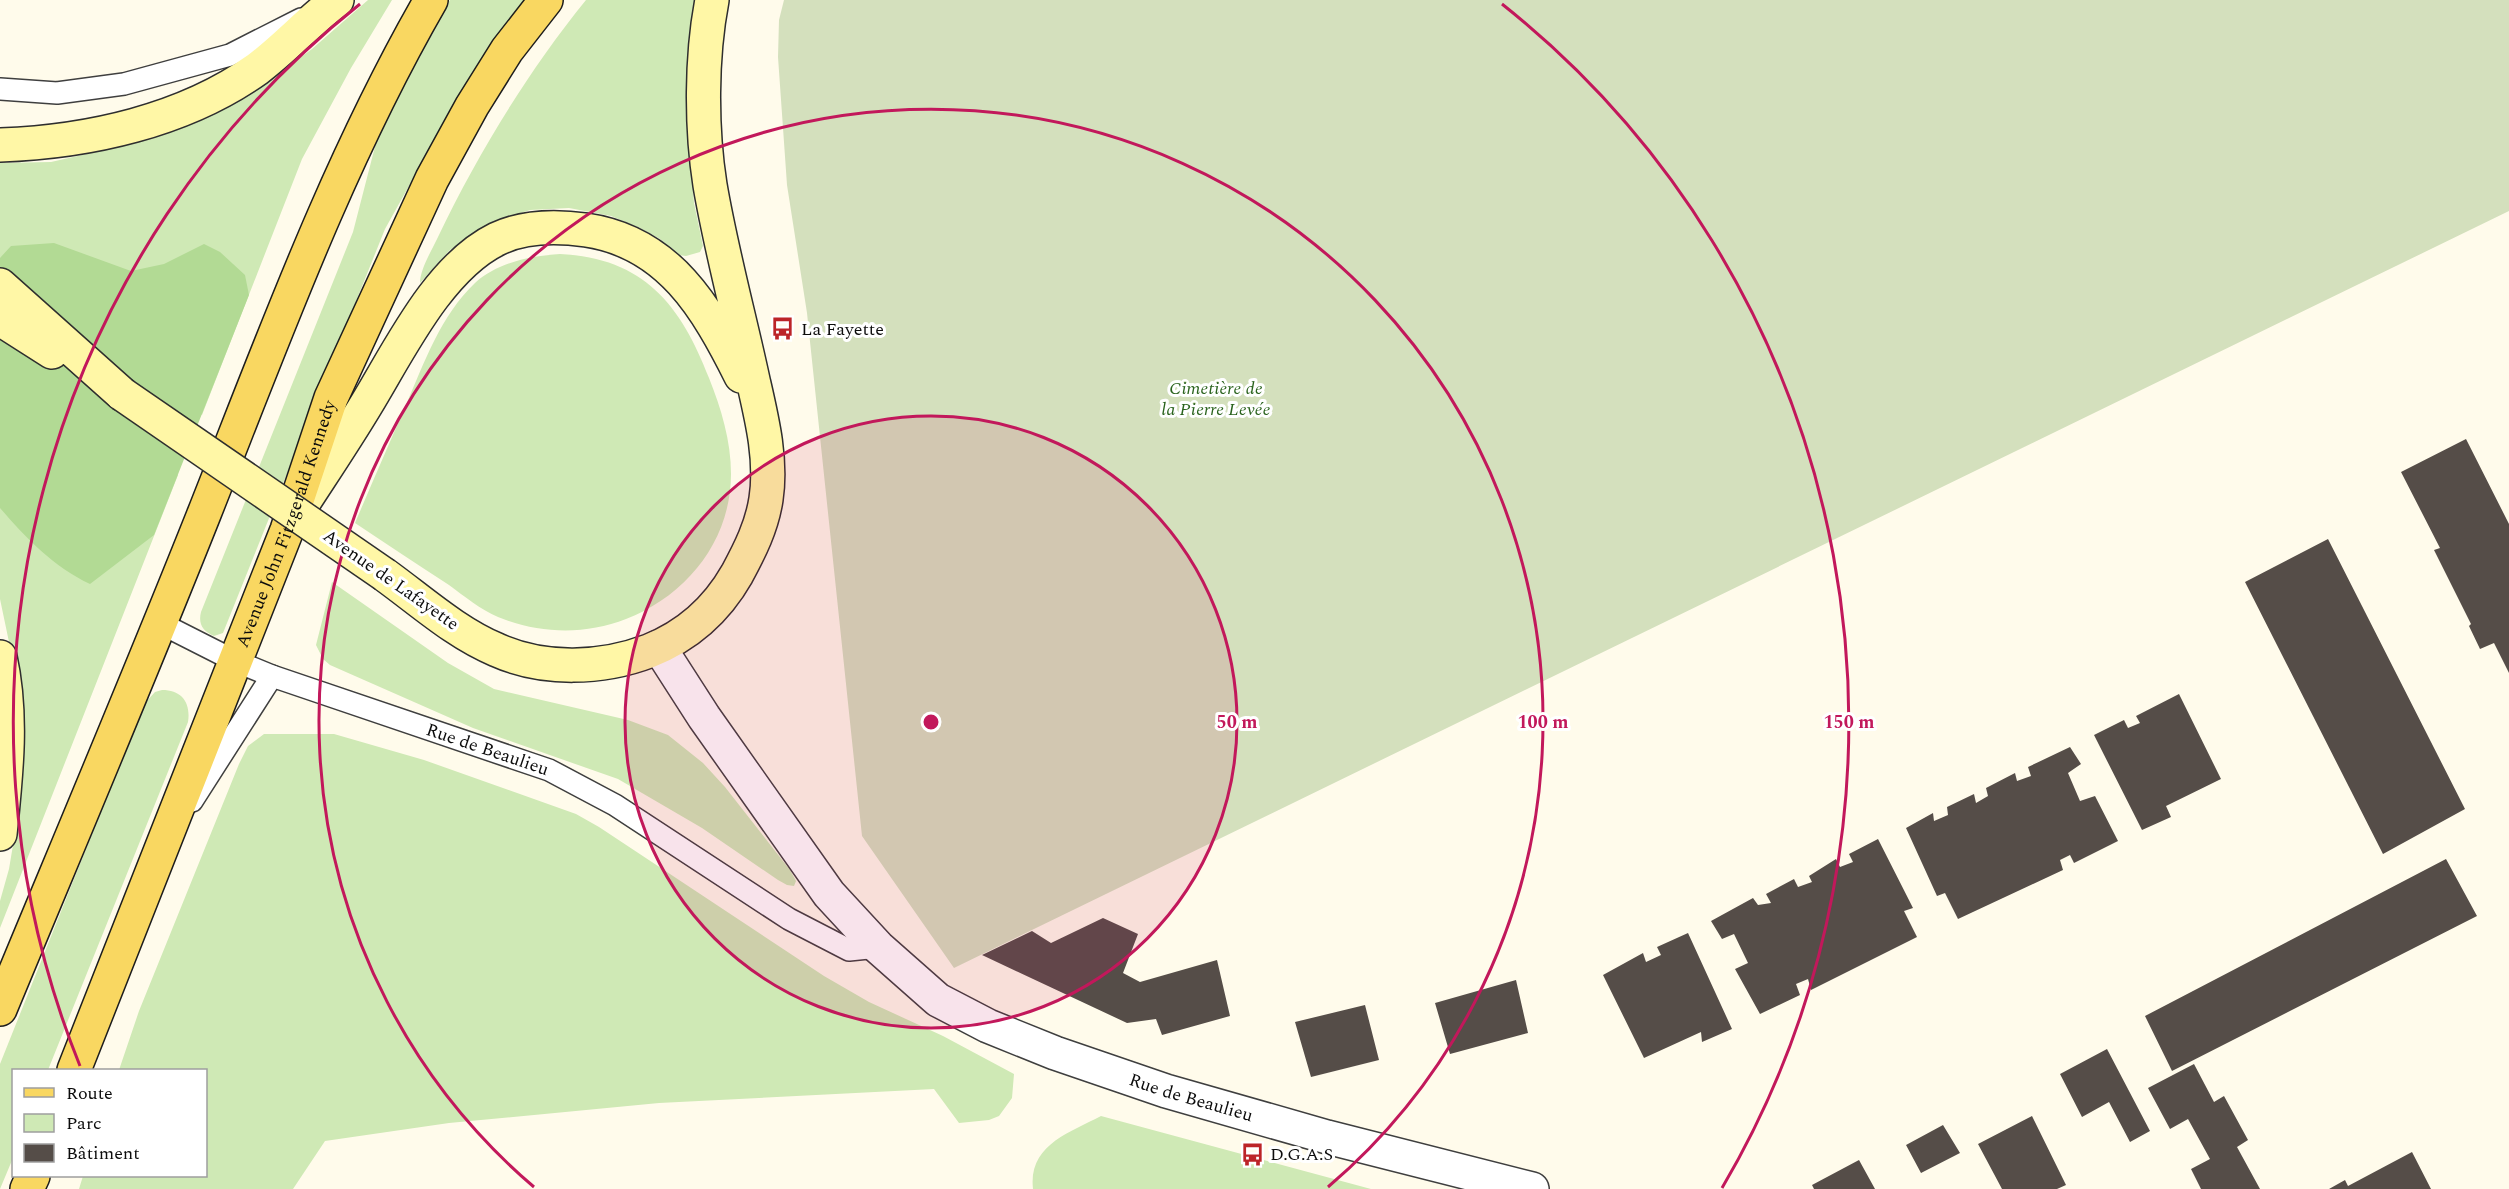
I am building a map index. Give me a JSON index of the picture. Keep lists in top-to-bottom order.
{
  "streets": {
    "main road": ["Avenue John Fitzgerald Kennedy"],
    "street": ["Avenue de Lafayette", "Rue de Beaulieu"]
  },
  "crossings": [
    ["Avenue John Fitzgerald Kennedy", "Rue de Beaulieu"],
    ["Avenue de Lafayette", "Rue de Beaulieu"]
  ],
  "parks": ["Cimetière de la Pierre Levée"],
  "places": {
    "bus stop": ["La Fayette", "D.G.A.S"]
  },
  "legend": ["Route", "Parc", "Bâtiment"],
  "rings": ["50 m", "100 m", "150 m"]
}
